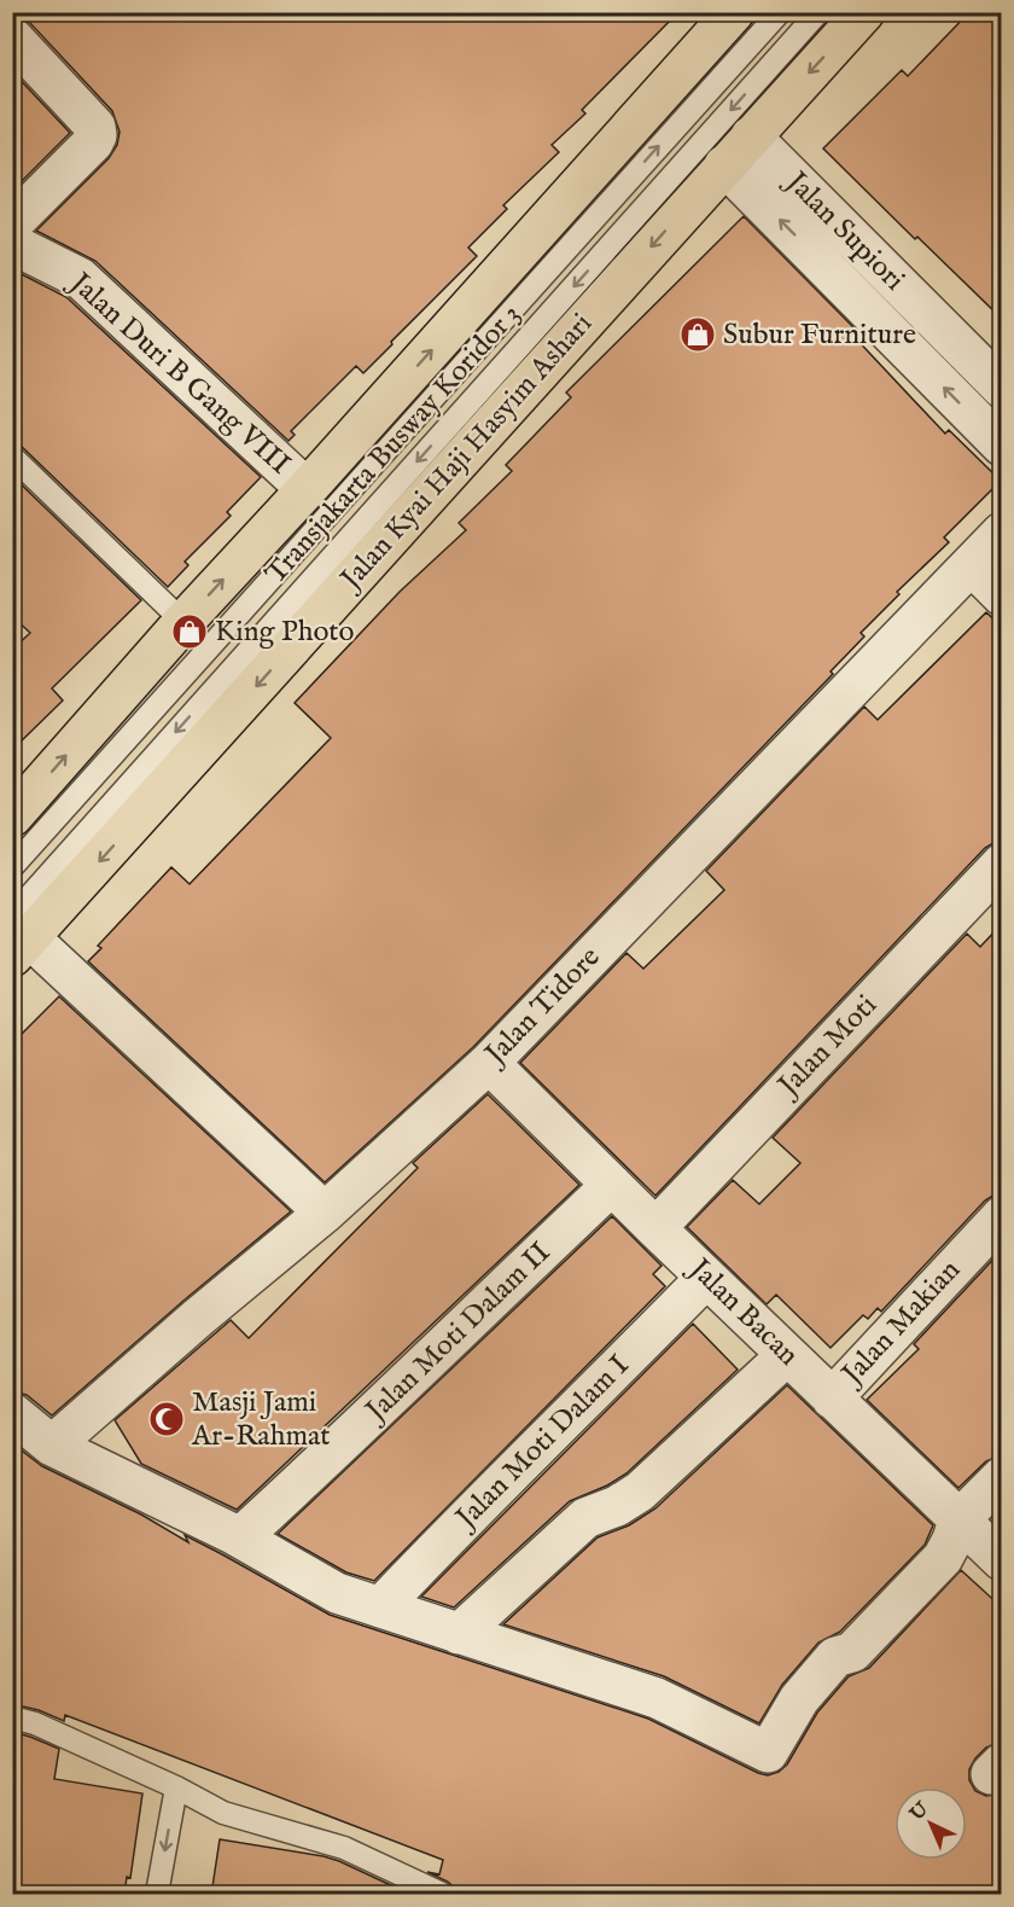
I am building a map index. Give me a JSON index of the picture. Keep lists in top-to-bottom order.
{
  "streets": {
    "main road": ["Jalan Kyai Haji Hasyim Ashari"],
    "street": [
      "Jalan Supiori",
      "Jalan Duri B Gang VIII",
      "Jalan Tidore",
      "Jalan Moti",
      "Jalan Bacan",
      "Jalan Makian",
      "Jalan Moti Dalam II",
      "Jalan Moti Dalam I"
    ],
    "lane": ["Transjakarta Busway Koridor 3"]
  },
  "crossings": [
    ["Jalan Supiori", "Jalan Kyai Haji Hasyim Ashari"],
    ["Transjakarta Busway Koridor 3", "Jalan Kyai Haji Hasyim Ashari"],
    ["Jalan Tidore", "Jalan Bacan"],
    ["Jalan Moti", "Jalan Bacan"],
    ["Jalan Bacan", "Jalan Makian"],
    ["Jalan Bacan", "Jalan Moti Dalam II"],
    ["Jalan Bacan", "Jalan Moti Dalam I"]
  ],
  "places": {
    "shop": ["Subur Furniture", "King Photo"],
    "mosque": ["Masji Jami Ar-Rahmat"]
  },
  "north": "top left"
}
